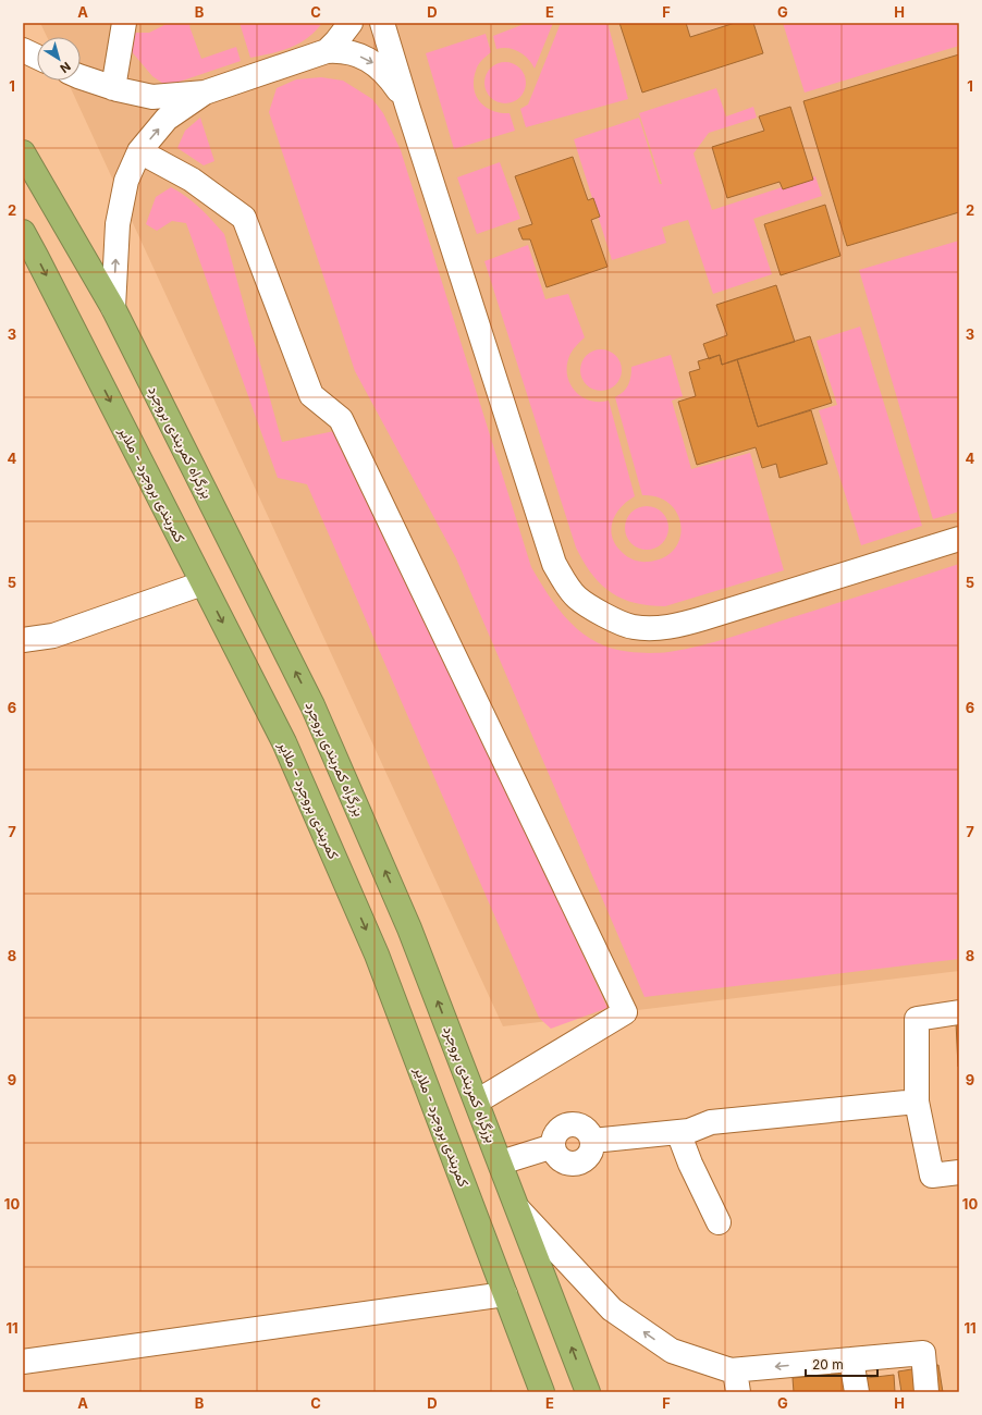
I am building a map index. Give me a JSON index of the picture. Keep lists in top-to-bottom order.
{
  "streets": {
    "highway": ["بزرگراه کمربندی بروجرد", "کمربندی بروجرد - ملایر"]
  },
  "one_way": ["بزرگراه کمربندی بروجرد", "کمربندی بروجرد - ملایر"],
  "scale_bar": "20 m",
  "north": "bottom right",
  "grid": {
    "columns": [
      "A",
      "B",
      "C",
      "D",
      "E",
      "F",
      "G",
      "H"
    ],
    "rows": [
      "1",
      "2",
      "3",
      "4",
      "5",
      "6",
      "7",
      "8",
      "9",
      "10",
      "11"
    ]
  }
}
